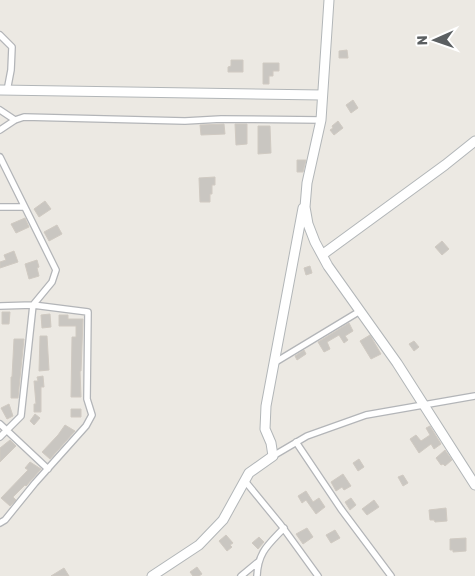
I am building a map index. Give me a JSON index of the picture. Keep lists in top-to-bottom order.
{
  "north": "left"
}
